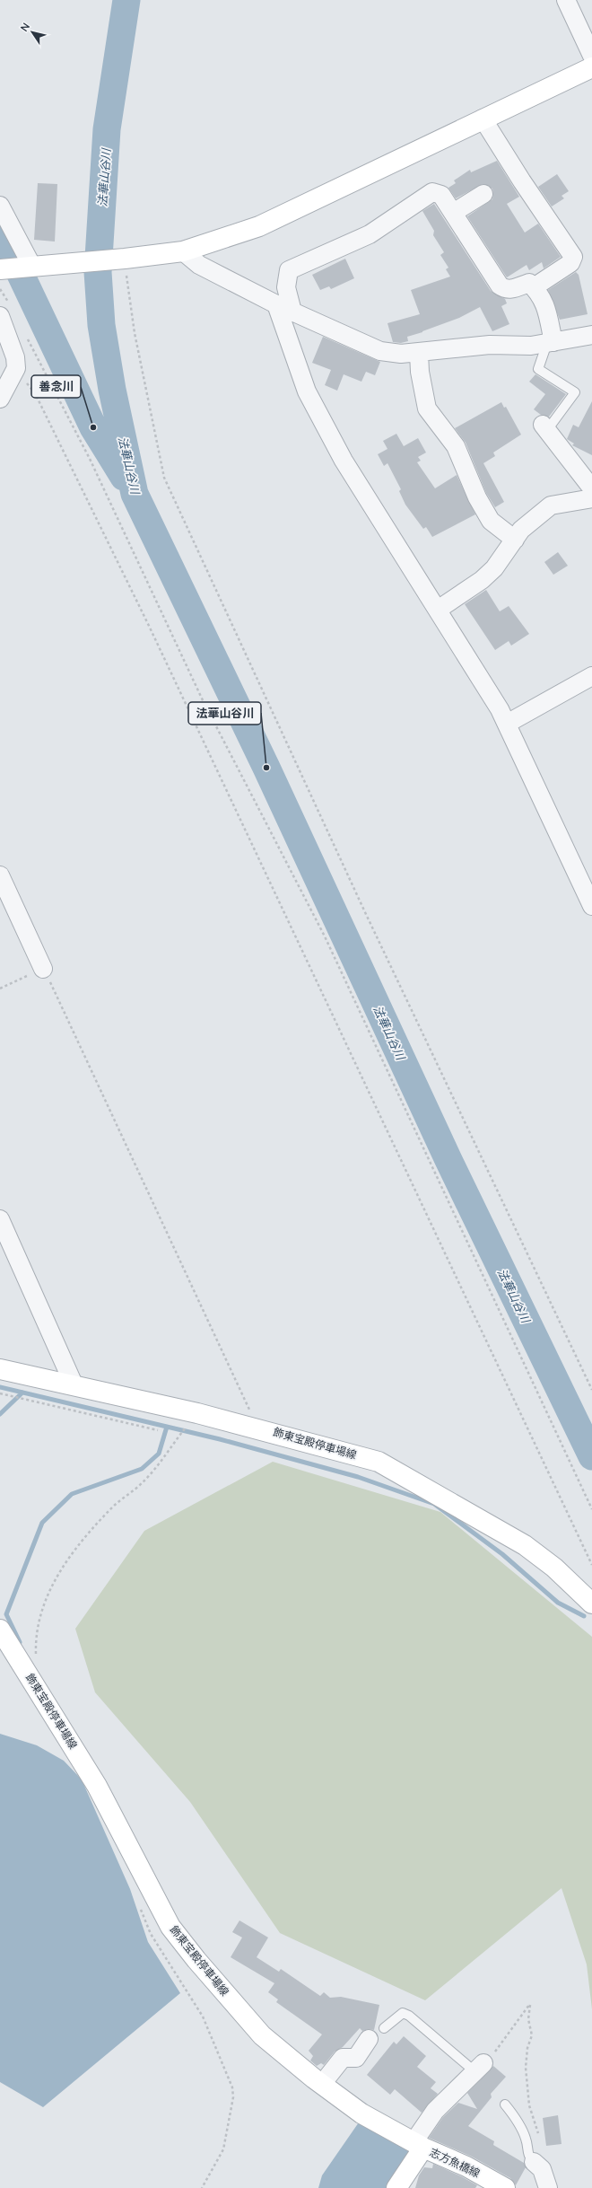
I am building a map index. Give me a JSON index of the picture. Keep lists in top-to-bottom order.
{
  "streets": {
    "main road": ["飾東宝殿停車場線", "志方魚橋線"]
  },
  "crossings": [
    ["飾東宝殿停車場線", "志方魚橋線"]
  ],
  "water": ["法華山谷川"],
  "places": ["善念川", "法華山谷川"],
  "north": "top left"
}
